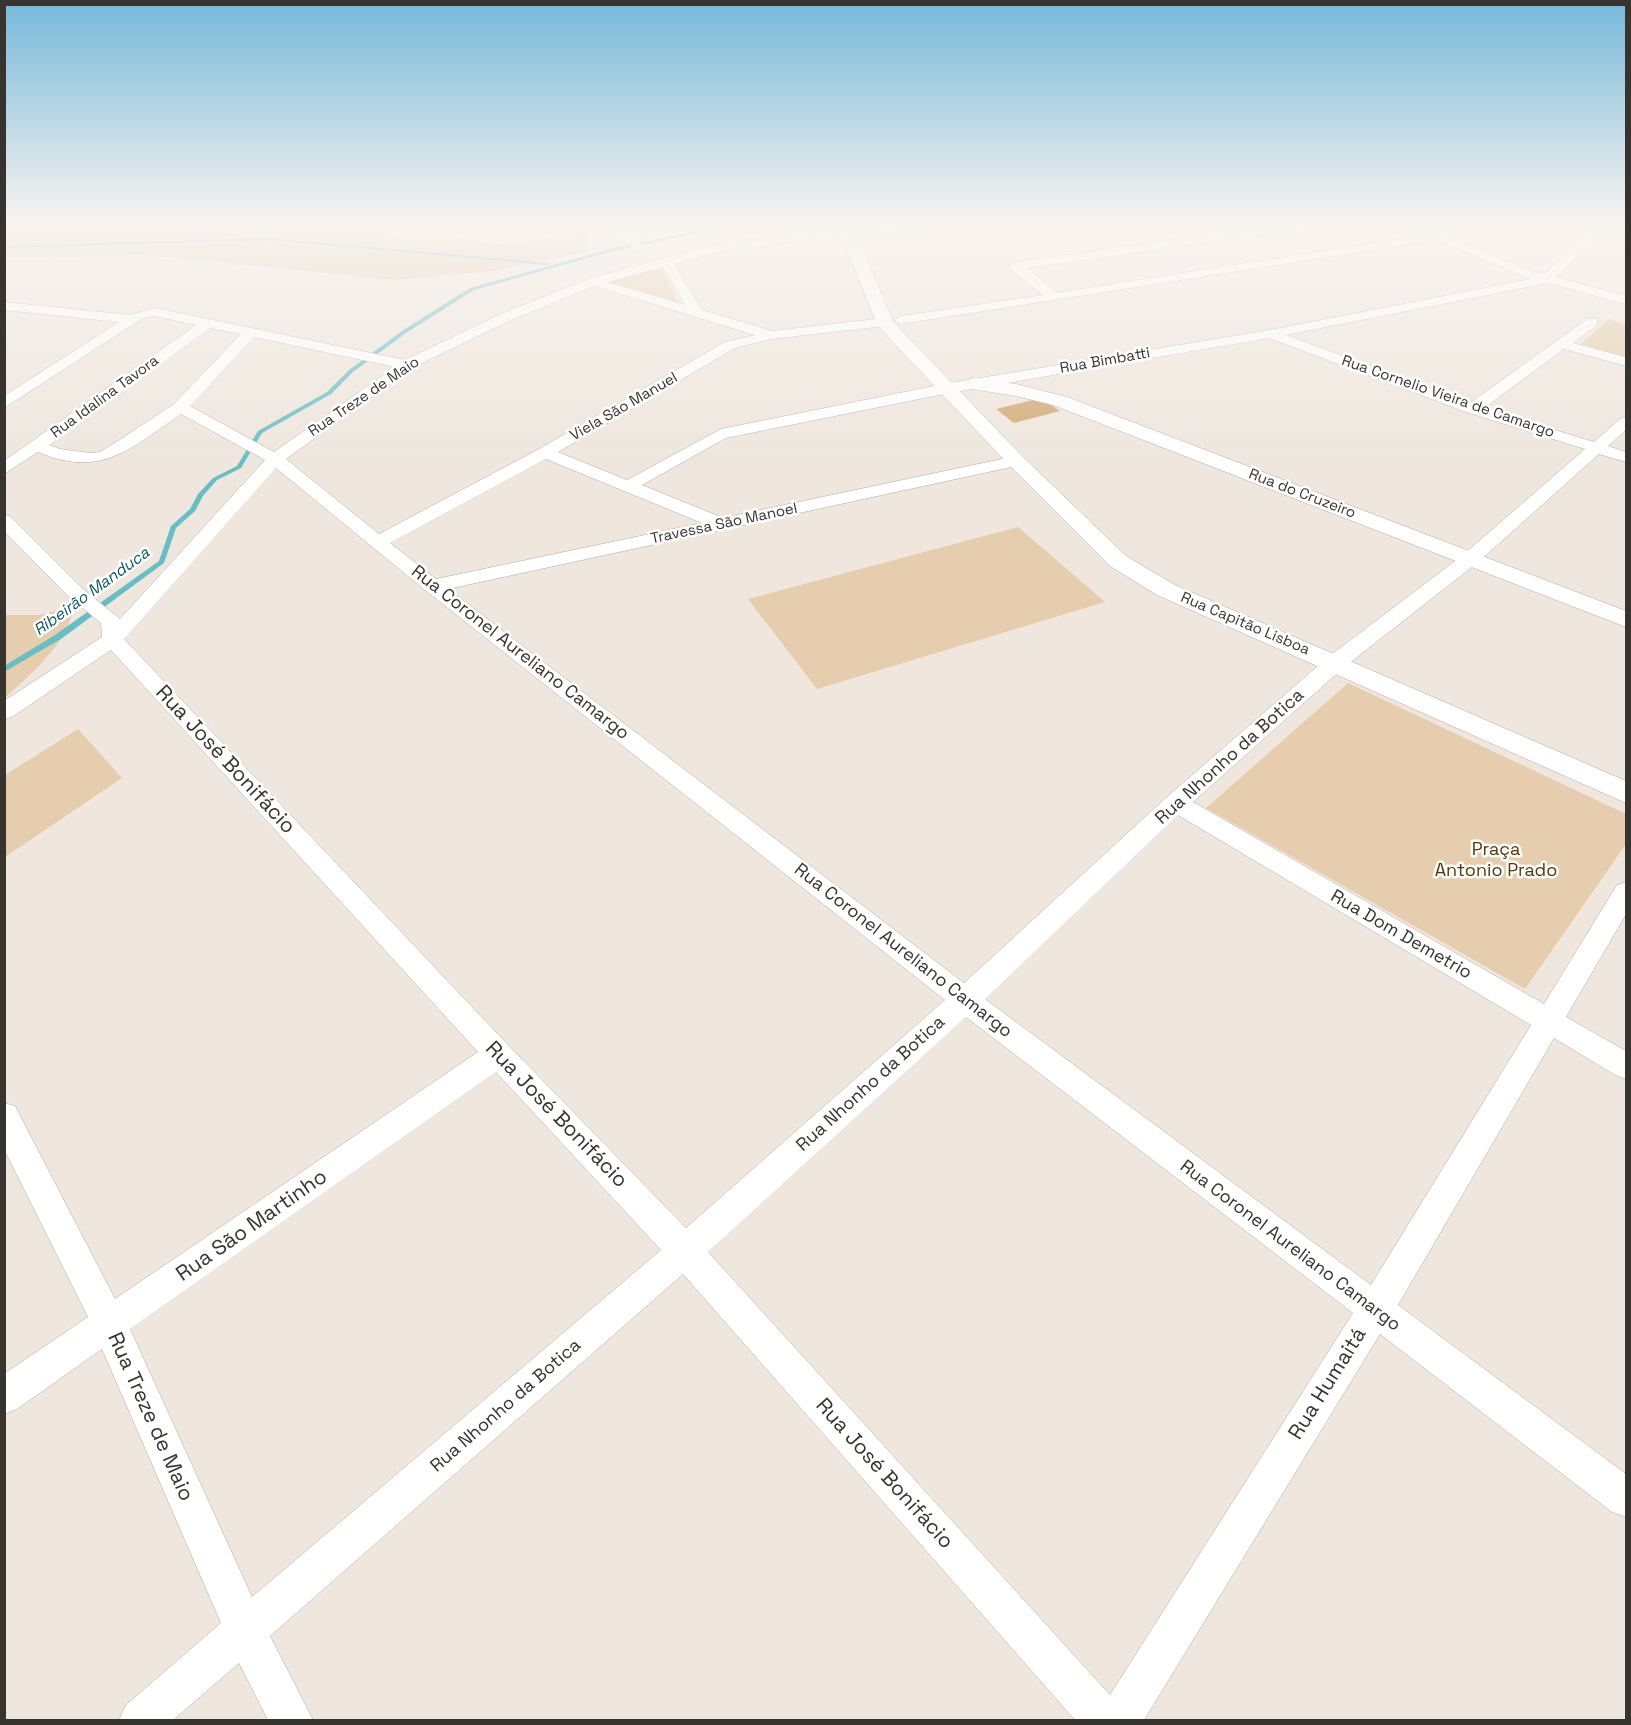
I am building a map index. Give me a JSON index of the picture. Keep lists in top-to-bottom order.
{
  "streets": {
    "street": [
      "Rua Bimbatti",
      "Rua Idalina Tavora",
      "Rua Treze de Maio",
      "Rua Cornelio Vieira de Camargo",
      "Viela São Manuel",
      "Rua do Cruzeiro",
      "Travessa São Manoel",
      "Rua Capitão Lisboa",
      "Rua Coronel Aureliano Camargo",
      "Rua Nhonho da Botica",
      "Rua José Bonifácio",
      "Rua Dom Demetrio",
      "Rua São Martinho",
      "Rua Humaitá"
    ]
  },
  "crossings": [
    ["Rua Bimbatti", "Rua Cornelio Vieira de Camargo"],
    ["Rua Bimbatti", "Rua do Cruzeiro"],
    ["Rua Bimbatti", "Rua Capitão Lisboa"],
    ["Rua Treze de Maio", "Rua Coronel Aureliano Camargo"],
    ["Rua Treze de Maio", "Rua Nhonho da Botica"],
    ["Rua Treze de Maio", "Rua José Bonifácio"],
    ["Rua Treze de Maio", "Rua São Martinho"],
    ["Rua Cornelio Vieira de Camargo", "Rua Nhonho da Botica"],
    ["Viela São Manuel", "Rua Capitão Lisboa"],
    ["Viela São Manuel", "Rua Coronel Aureliano Camargo"],
    ["Rua do Cruzeiro", "Rua Nhonho da Botica"],
    ["Travessa São Manoel", "Rua Capitão Lisboa"],
    ["Travessa São Manoel", "Rua Coronel Aureliano Camargo"],
    ["Rua Capitão Lisboa", "Rua Nhonho da Botica"],
    ["Rua Coronel Aureliano Camargo", "Rua Nhonho da Botica"],
    ["Rua Coronel Aureliano Camargo", "Rua Humaitá"],
    ["Rua Nhonho da Botica", "Rua José Bonifácio"],
    ["Rua Nhonho da Botica", "Rua Dom Demetrio"],
    ["Rua José Bonifácio", "Rua São Martinho"],
    ["Rua Dom Demetrio", "Rua Humaitá"]
  ],
  "water": ["Ribeirão Manduca"],
  "parks": ["Praça Antonio Prado"]
}
